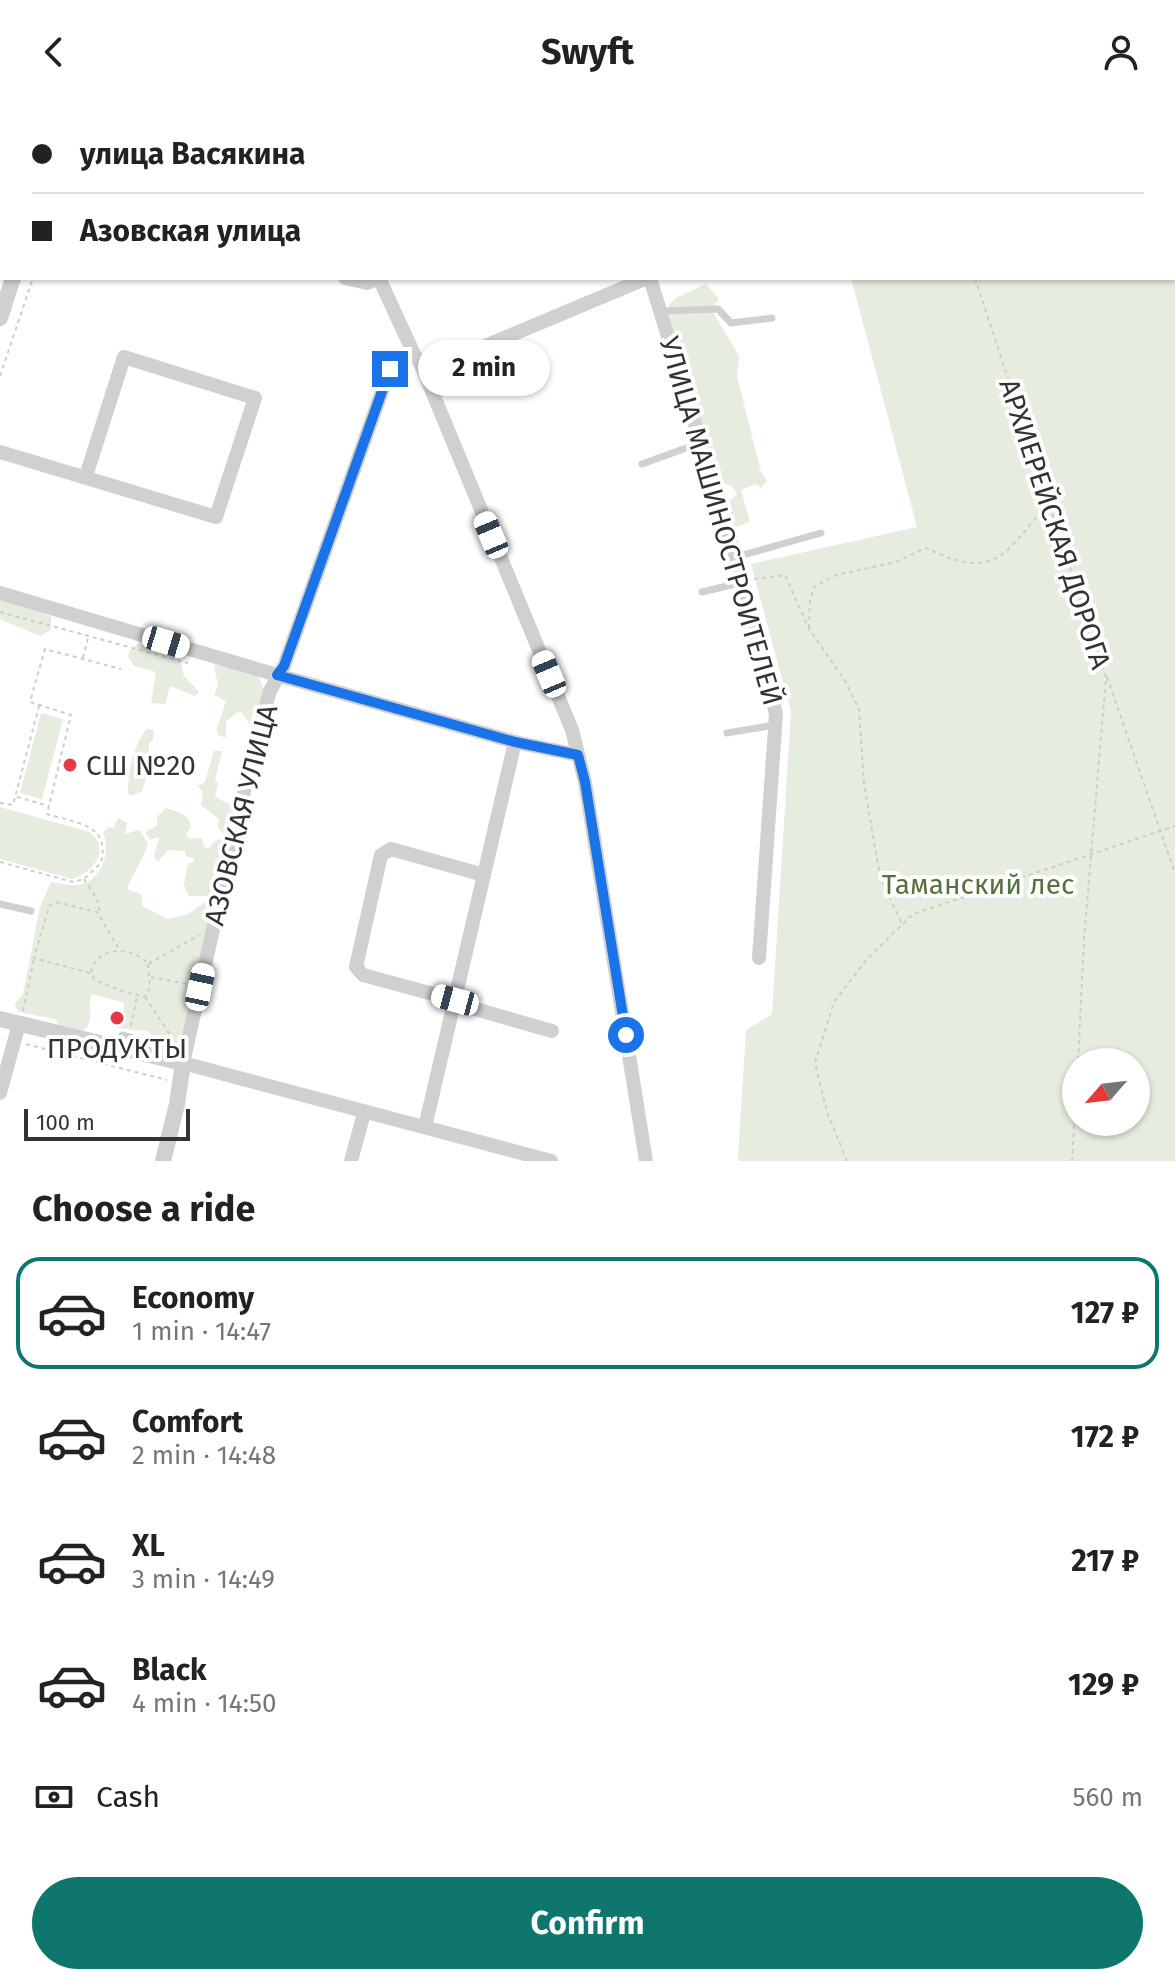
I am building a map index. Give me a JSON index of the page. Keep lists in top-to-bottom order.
{
  "streets": {
    "street": ["УЛИЦА МАШИНОСТРОИТЕЛЕЙ", "АЗОВСКАЯ УЛИЦА"],
    "path": ["АРХИЕРЕЙСКАЯ ДОРОГА"]
  },
  "parks": ["Таманский лес"],
  "places": ["СШ №20", "ПРОДУКТЫ"],
  "scale_bar": "100 m",
  "north": "bottom left",
  "page": {
    "header": "Swyft",
    "banner": ["улица Васякина", "Азовская улица"],
    "bubble": "2 min",
    "scale": "100 m",
    "heading": "Choose a ride",
    "list": [
      {
        "name": "Economy",
        "note": "1 min · 14:47",
        "value": "127 ₽"
      },
      {
        "name": "Comfort",
        "note": "2 min · 14:48",
        "value": "172 ₽"
      },
      {
        "name": "XL",
        "note": "3 min · 14:49",
        "value": "217 ₽"
      },
      {
        "name": "Black",
        "note": "4 min · 14:50",
        "value": "129 ₽"
      }
    ],
    "pay": ["Cash", "560 m"],
    "buttons": "Confirm"
  }
}
